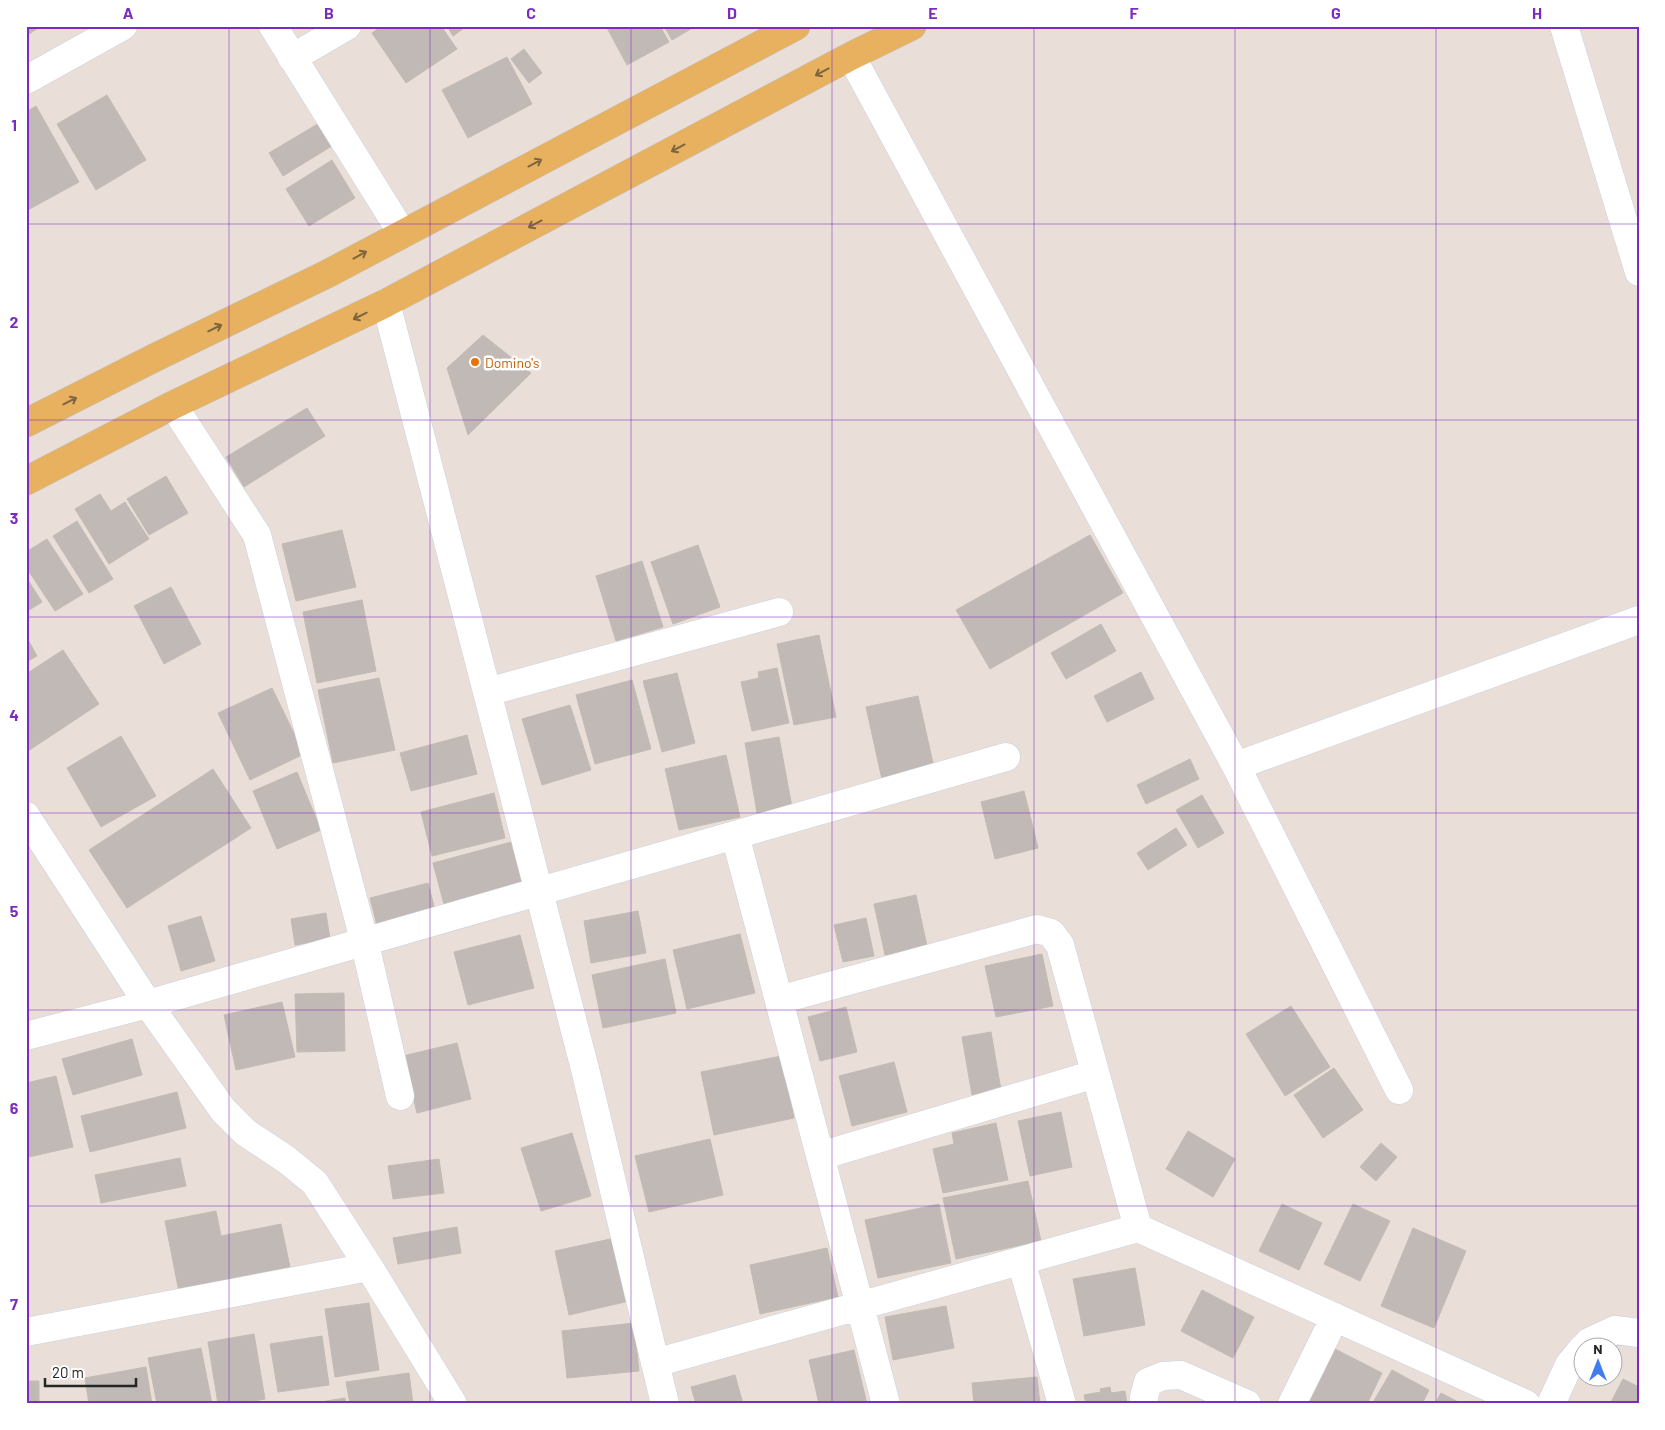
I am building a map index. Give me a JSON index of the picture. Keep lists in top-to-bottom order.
{
  "places": ["Domino's"],
  "scale_bar": "20 m",
  "north": "top",
  "grid": {
    "columns": [
      "A",
      "B",
      "C",
      "D",
      "E",
      "F",
      "G",
      "H"
    ],
    "rows": [
      "1",
      "2",
      "3",
      "4",
      "5",
      "6",
      "7"
    ]
  }
}
